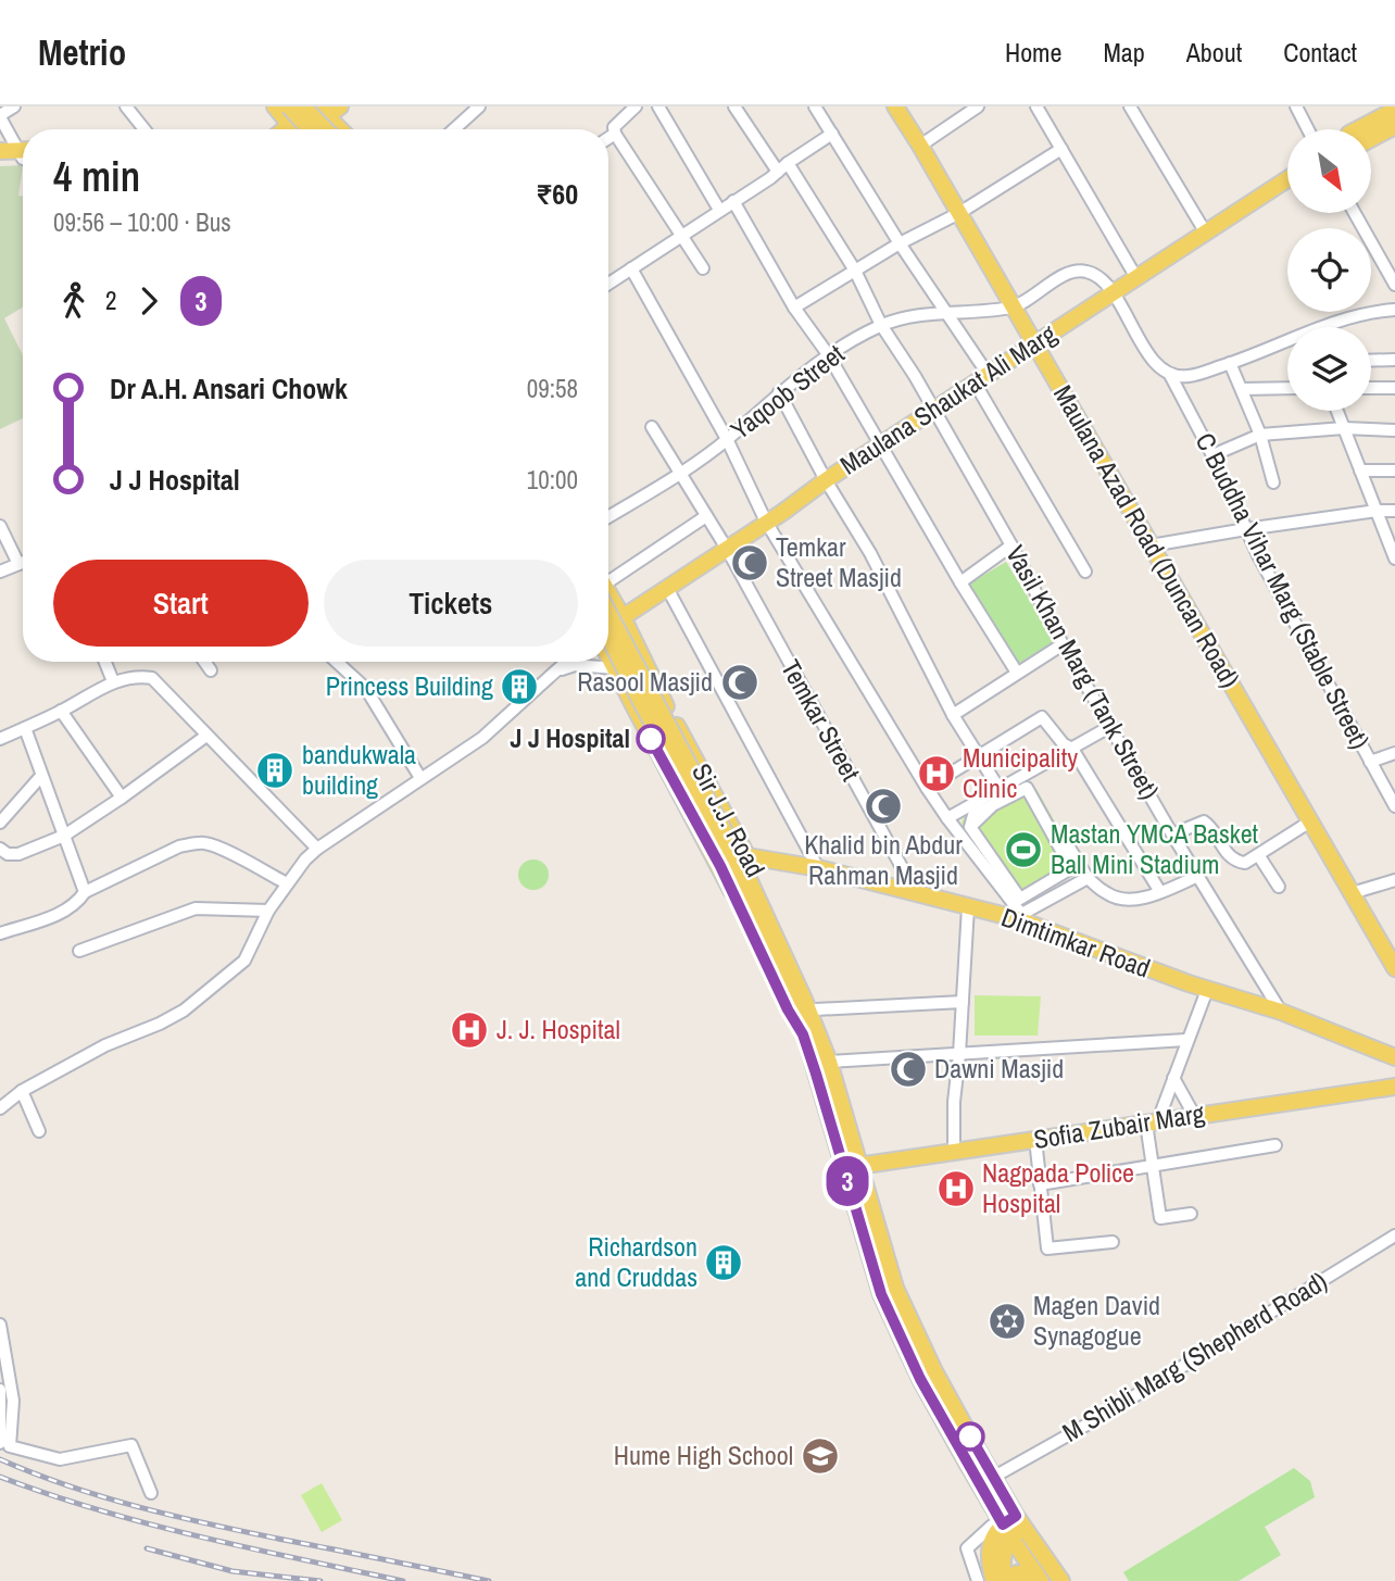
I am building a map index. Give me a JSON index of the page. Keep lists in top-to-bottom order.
{
  "streets": {
    "main road": [
      "Maulana Shaukat Ali Marg",
      "Maulana Azad Road (Duncan Road)",
      "Sir J.J. Road",
      "Dimtimkar Road",
      "Sofia Zubair Marg"
    ],
    "street": [
      "Yaqoob Street",
      "C Buddha Vihar Marg (Stable Street)",
      "Vasil Khan Marg (Tank Street)",
      "Temkar Street",
      "M Shibli Marg (Shepherd Road)"
    ]
  },
  "crossings": [
    ["Yaqoob Street", "Maulana Shaukat Ali Marg"],
    ["Yaqoob Street", "Maulana Azad Road (Duncan Road)"],
    ["Yaqoob Street", "C Buddha Vihar Marg (Stable Street)"],
    ["Yaqoob Street", "Vasil Khan Marg (Tank Street)"],
    ["Yaqoob Street", "Temkar Street"],
    ["Maulana Shaukat Ali Marg", "Maulana Azad Road (Duncan Road)"],
    ["Maulana Shaukat Ali Marg", "C Buddha Vihar Marg (Stable Street)"],
    ["Maulana Shaukat Ali Marg", "Vasil Khan Marg (Tank Street)"],
    ["Maulana Shaukat Ali Marg", "Temkar Street"],
    ["Maulana Shaukat Ali Marg", "Sir J.J. Road"],
    ["Vasil Khan Marg (Tank Street)", "Dimtimkar Road"],
    ["Temkar Street", "Dimtimkar Road"],
    ["Sir J.J. Road", "Dimtimkar Road"]
  ],
  "places": {
    "mosque": [
      "Temkar Street Masjid",
      "Rasool Masjid",
      "Khalid bin Abdur Rahman Masjid",
      "Dawni Masjid"
    ],
    "building": ["Princess Building", "bandukwala building", "Richardson and Cruddas"],
    "other": ["J J Hospital"],
    "hospital": ["Municipality Clinic", "J. J. Hospital", "Nagpada Police Hospital"],
    "sports": ["Mastan YMCA Basket Ball Mini Stadium"],
    "synagogue": ["Magen David Synagogue"],
    "school or university": ["Hume High School"]
  },
  "lines": ["bus line 3"],
  "north": "bottom right",
  "page": {
    "header": "Metrio",
    "nav": [
      "Home",
      "Map",
      "About",
      "Contact"
    ],
    "on_map": "3",
    "heading": ["4 min", "09:56 – 10:00 · Bus", "₹60"],
    "legs": ["2", "3"],
    "list": [
      {
        "name": "Dr A.H. Ansari Chowk",
        "value": "09:58"
      },
      {
        "name": "J J Hospital",
        "value": "10:00"
      }
    ],
    "buttons": ["Start", "Tickets"]
  }
}
